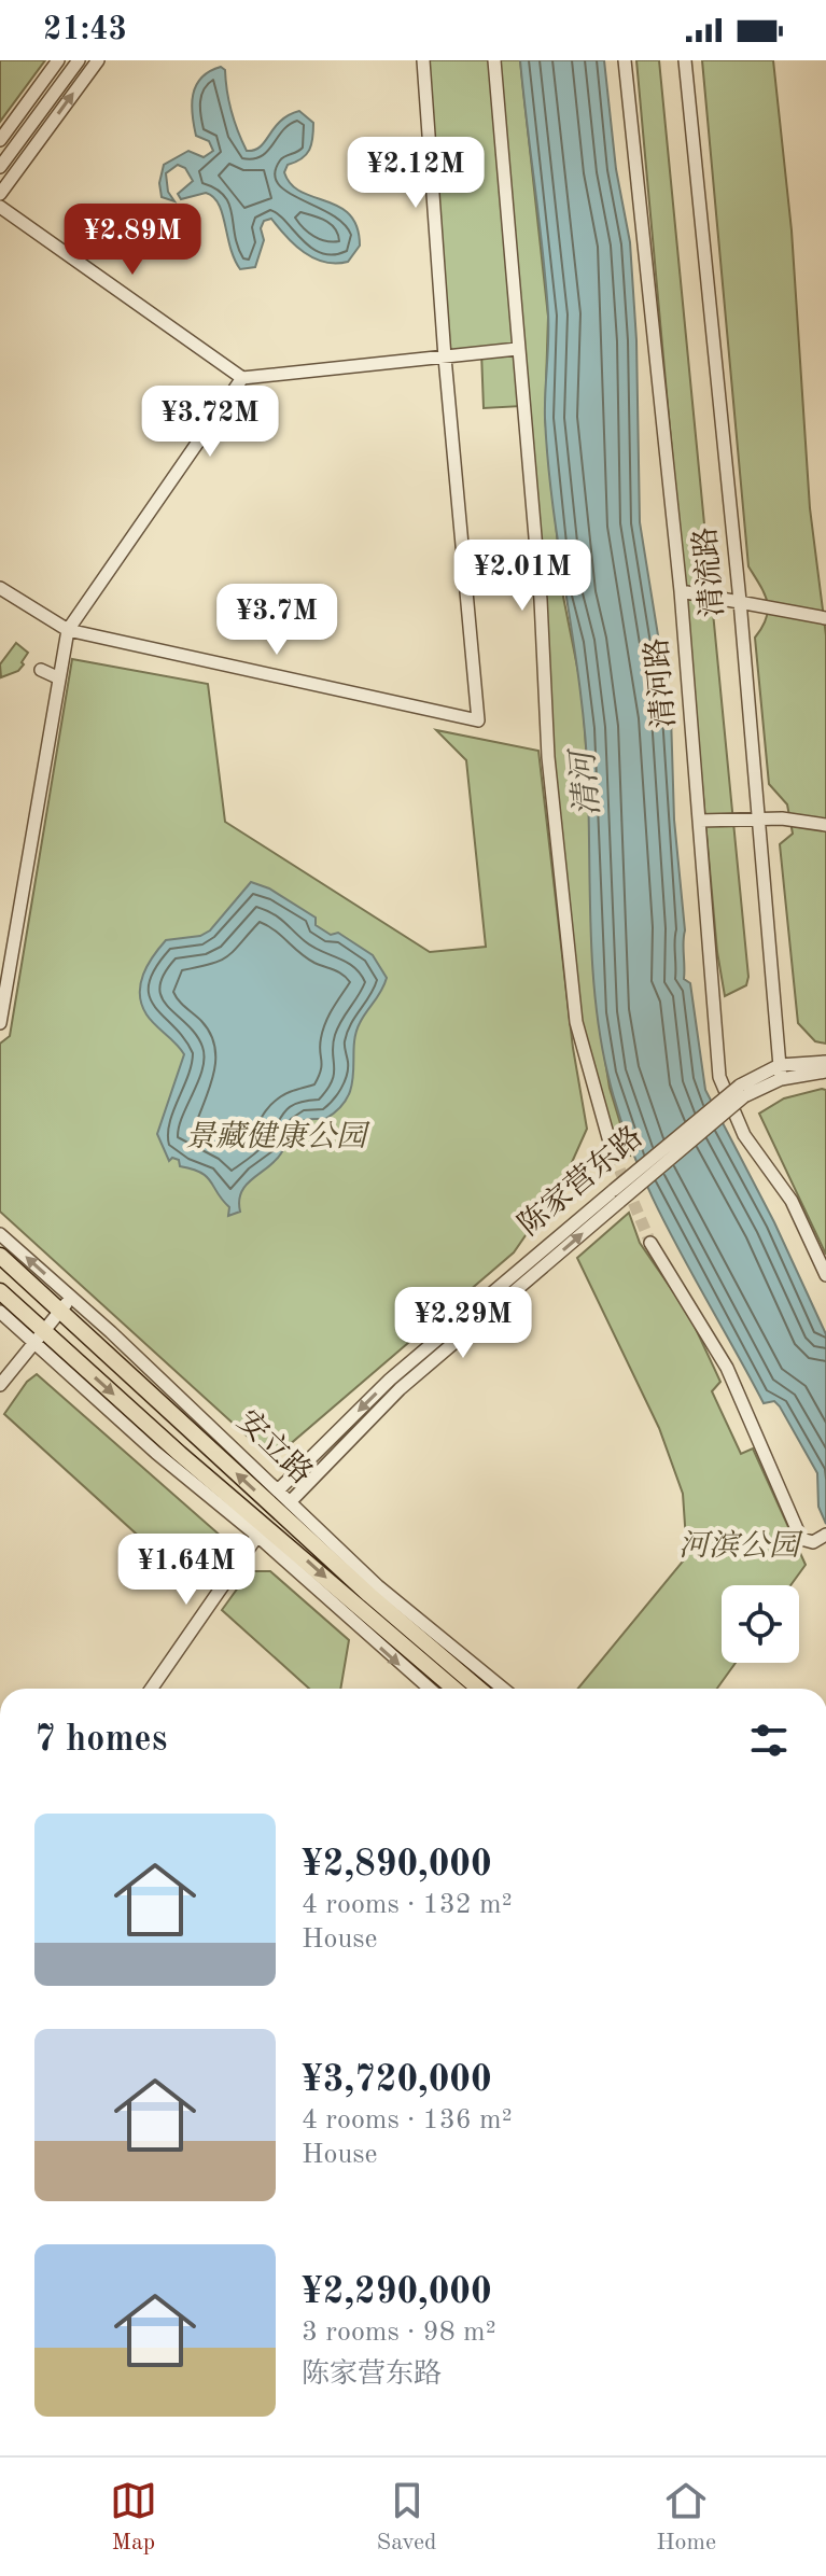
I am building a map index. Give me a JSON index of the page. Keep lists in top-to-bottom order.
{
  "streets": {
    "main road": ["安立路"],
    "street": ["清流路", "清河路", "陈家营东路"]
  },
  "crossings": [
    ["清流路", "陈家营东路"],
    ["陈家营东路", "安立路"]
  ],
  "water": ["清河"],
  "parks": ["景藏健康公园", "河滨公园"],
  "page": {
    "status": "21:43",
    "price": [
      "¥2.12M",
      "¥2.89M",
      "¥3.72M",
      "¥2.01M",
      "¥3.7M",
      "¥2.29M",
      "¥1.64M"
    ],
    "heading": "7 homes",
    "list": [
      {
        "name": "¥2,890,000",
        "note": "4 rooms · 132 m² · House"
      },
      {
        "name": "¥3,720,000",
        "note": "4 rooms · 136 m² · House"
      },
      {
        "name": "¥2,290,000",
        "note": "3 rooms · 98 m² · 陈家营东路"
      }
    ],
    "tabs": ["Map", "Saved", "Home"]
  }
}
